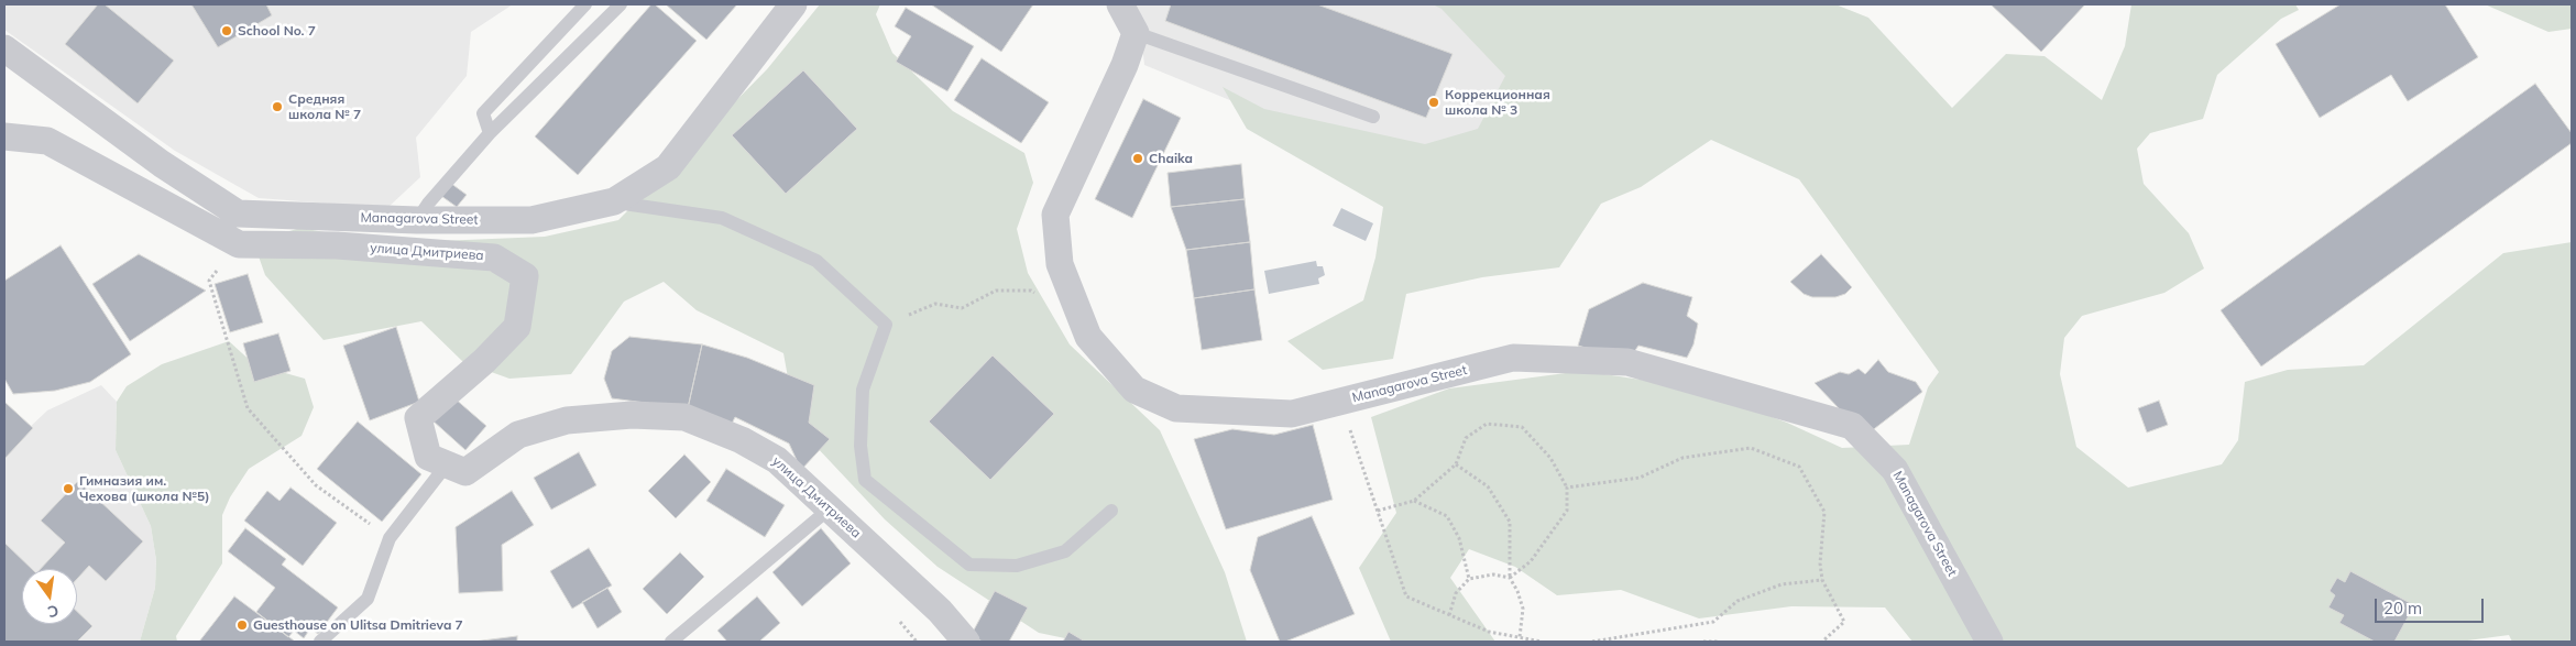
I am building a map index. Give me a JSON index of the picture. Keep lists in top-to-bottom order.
{
  "streets": {
    "street": ["Managarova Street", "улица Дмитриева"]
  },
  "places": [
    "School No. 7",
    "Коррекционная школа № 3",
    "Средняя школа № 7",
    "Chaika",
    "Гимназия им. Чехова (школа №5)",
    "Guesthouse on Ulitsa Dmitrieva 7"
  ],
  "scale_bar": "20 m",
  "north": "bottom"
}
